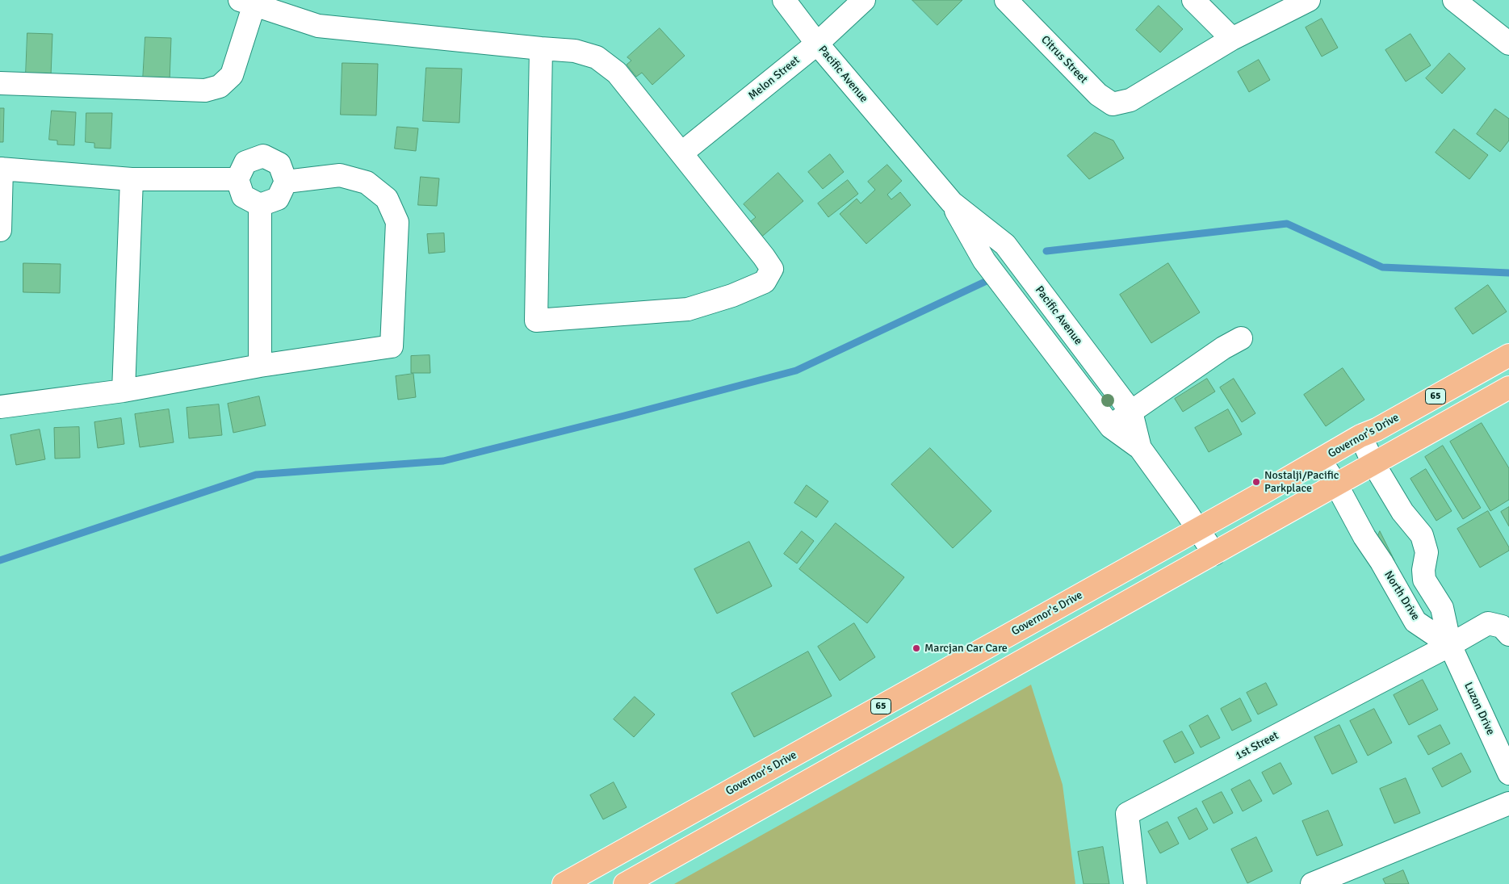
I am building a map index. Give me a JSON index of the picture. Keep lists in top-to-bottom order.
{
  "streets": {
    "highway": ["65", "Governor's Drive"],
    "street": [
      "Citrus Street",
      "Pacific Avenue",
      "Melon Street",
      "North Drive",
      "Luzon Drive",
      "1st Street"
    ]
  },
  "crossings": [
    ["Pacific Avenue", "Melon Street"],
    ["Pacific Avenue", "Governor's Drive"],
    ["Governor's Drive", "North Drive"],
    ["North Drive", "Luzon Drive"],
    ["North Drive", "1st Street"],
    ["Luzon Drive", "1st Street"]
  ],
  "places": ["Nostalji/Pacific Parkplace", "Marcjan Car Care"]
}
